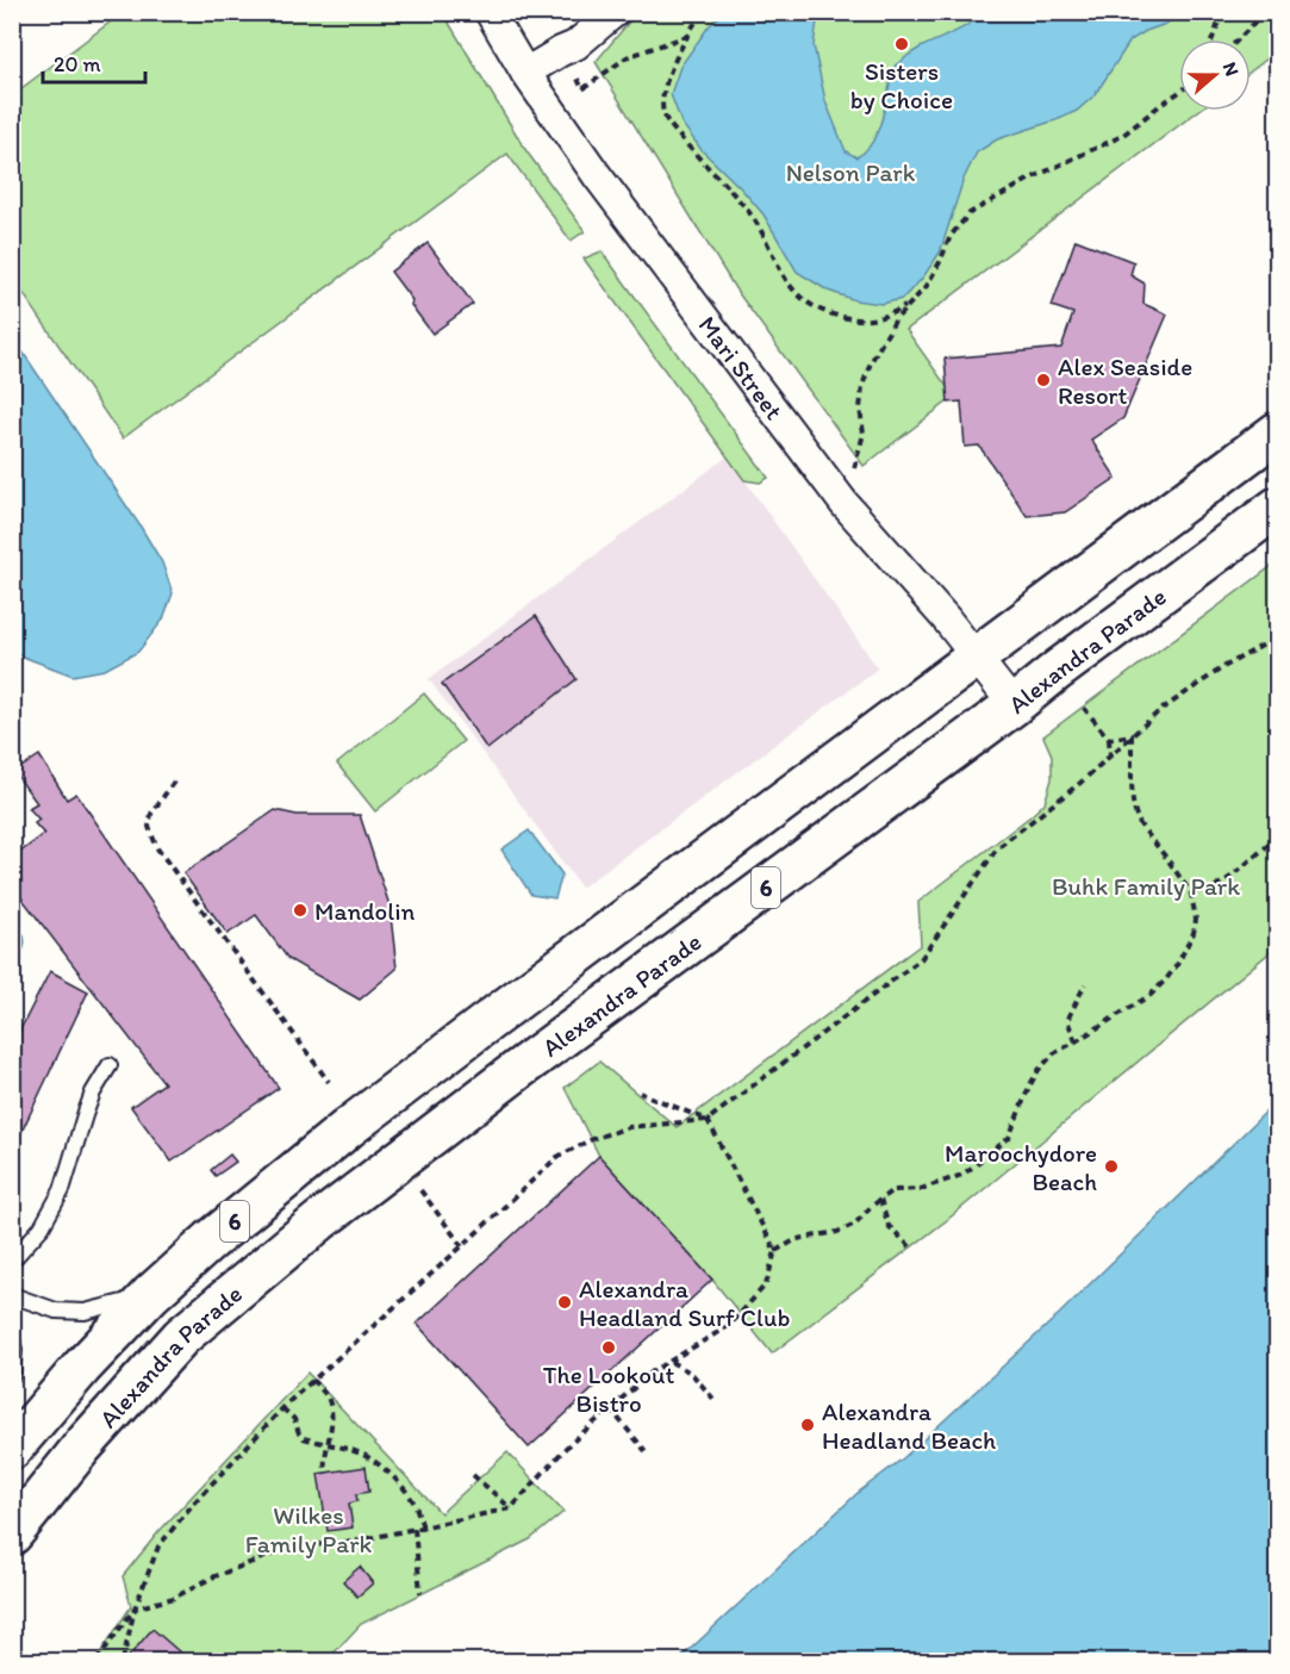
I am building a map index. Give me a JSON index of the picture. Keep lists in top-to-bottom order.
{
  "streets": {
    "main road": ["Alexandra Parade", "6"],
    "street": ["Mari Street"]
  },
  "crossings": [
    ["Mari Street", "Alexandra Parade"],
    ["Mari Street", "6"]
  ],
  "parks": ["Nelson Park", "Buhk Family Park", "Wilkes Family Park"],
  "places": [
    "Sisters by Choice",
    "Alex Seaside Resort",
    "Mandolin",
    "Maroochydore Beach",
    "Alexandra Headland Surf Club",
    "The Lookout Bistro",
    "Alexandra Headland Beach"
  ],
  "scale_bar": "20 m",
  "north": "right"
}
